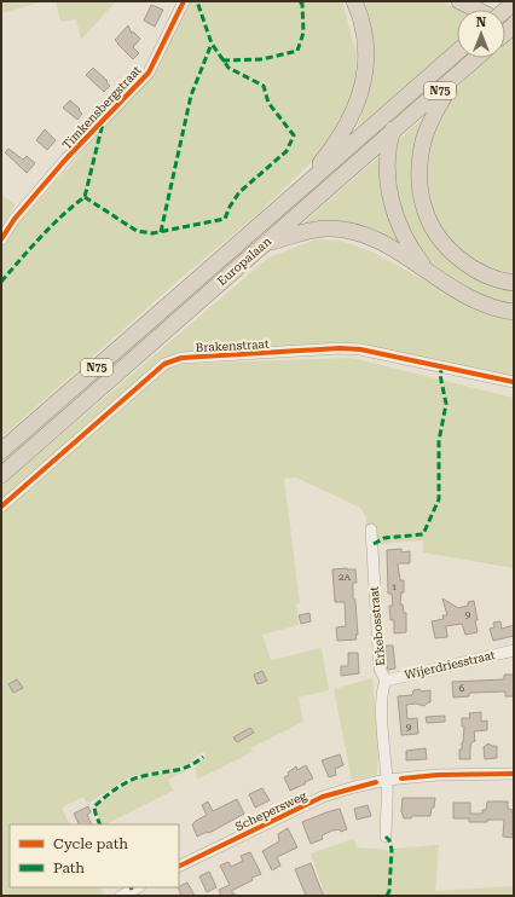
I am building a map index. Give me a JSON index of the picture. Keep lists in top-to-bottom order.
{
  "streets": {
    "highway": ["N75", "Europalaan"],
    "street": [
      "Timkensbergstraat",
      "Brakenstraat",
      "Erkebosstraat",
      "Wijerdriesstraat",
      "Schepersweg"
    ]
  },
  "crossings": [
    ["Erkebosstraat", "Wijerdriesstraat"],
    ["Erkebosstraat", "Schepersweg"]
  ],
  "house_numbers": [
    "2A",
    "1",
    "9",
    "6",
    "9"
  ],
  "legend": ["Cycle path", "Path"],
  "north": "top"
}
